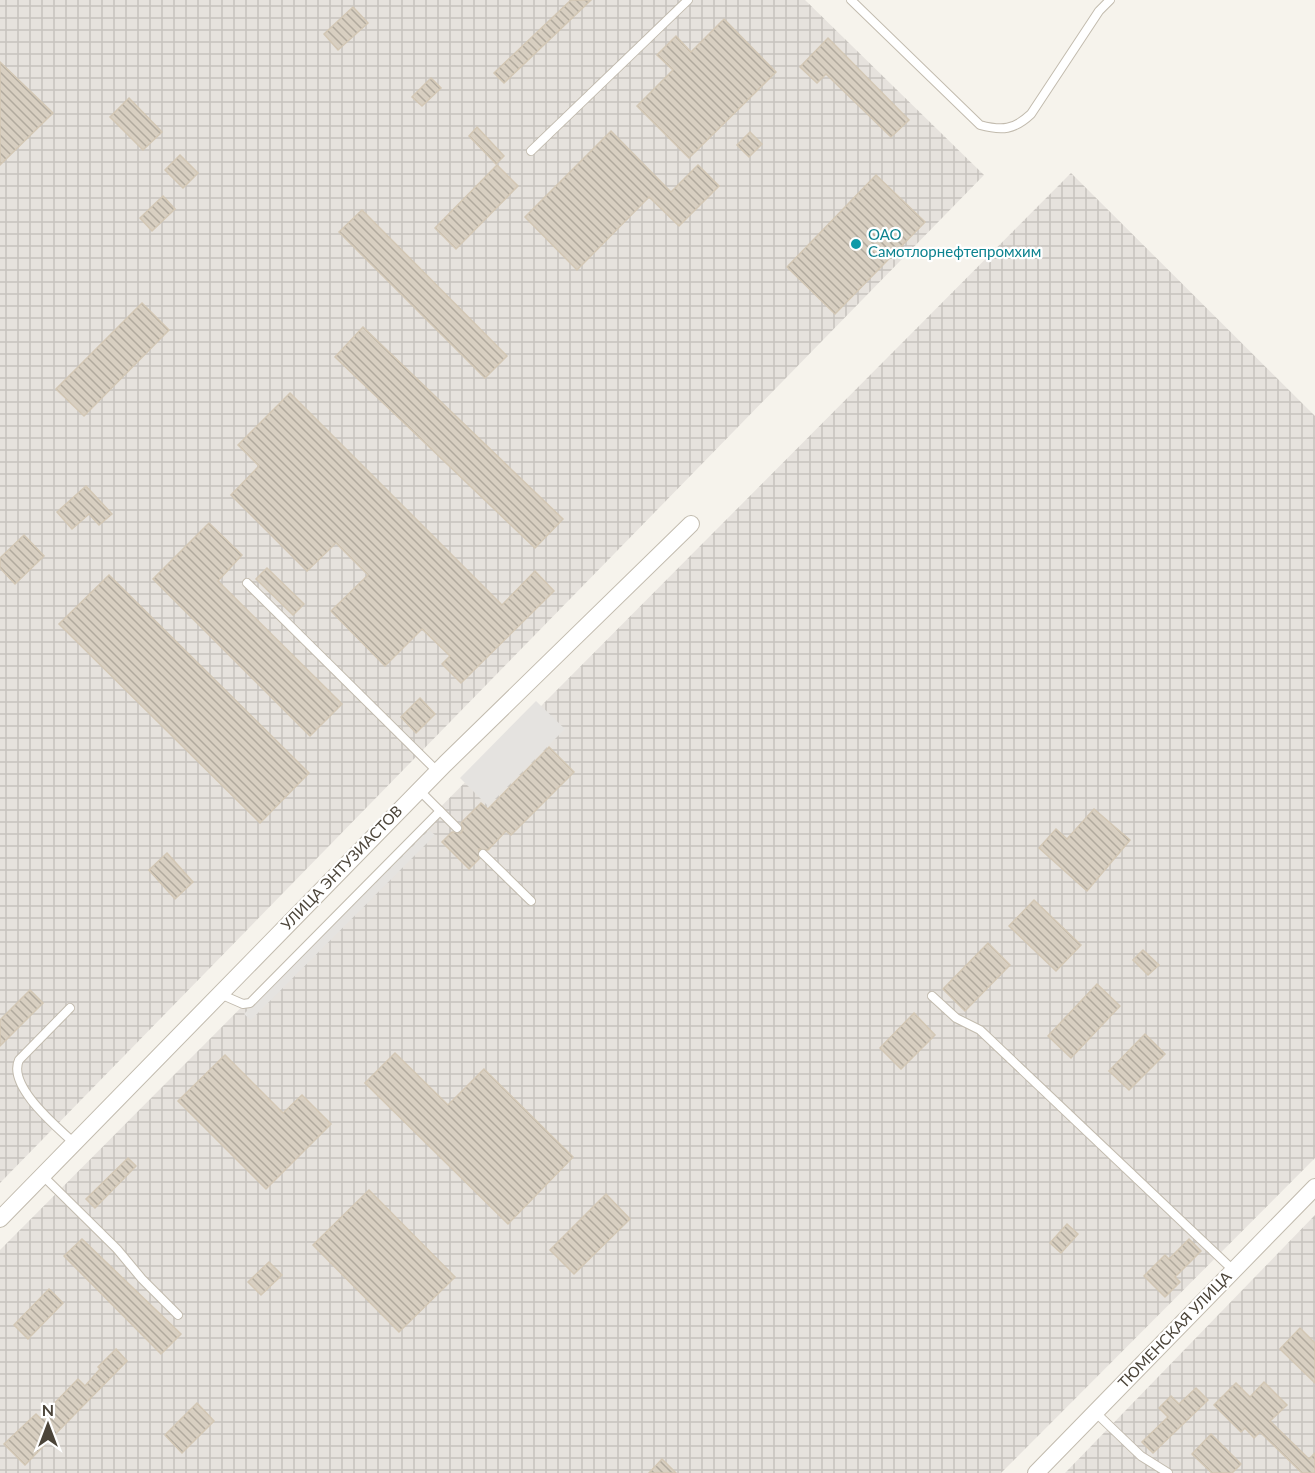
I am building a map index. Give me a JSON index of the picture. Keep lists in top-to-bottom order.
{
  "streets": {
    "street": ["УЛИЦА ЭНТУЗИАСТОВ", "ТЮМЕНСКАЯ УЛИЦА"]
  },
  "places": ["ОАО Самотлорнефтепромхим"],
  "north": "top"
}
